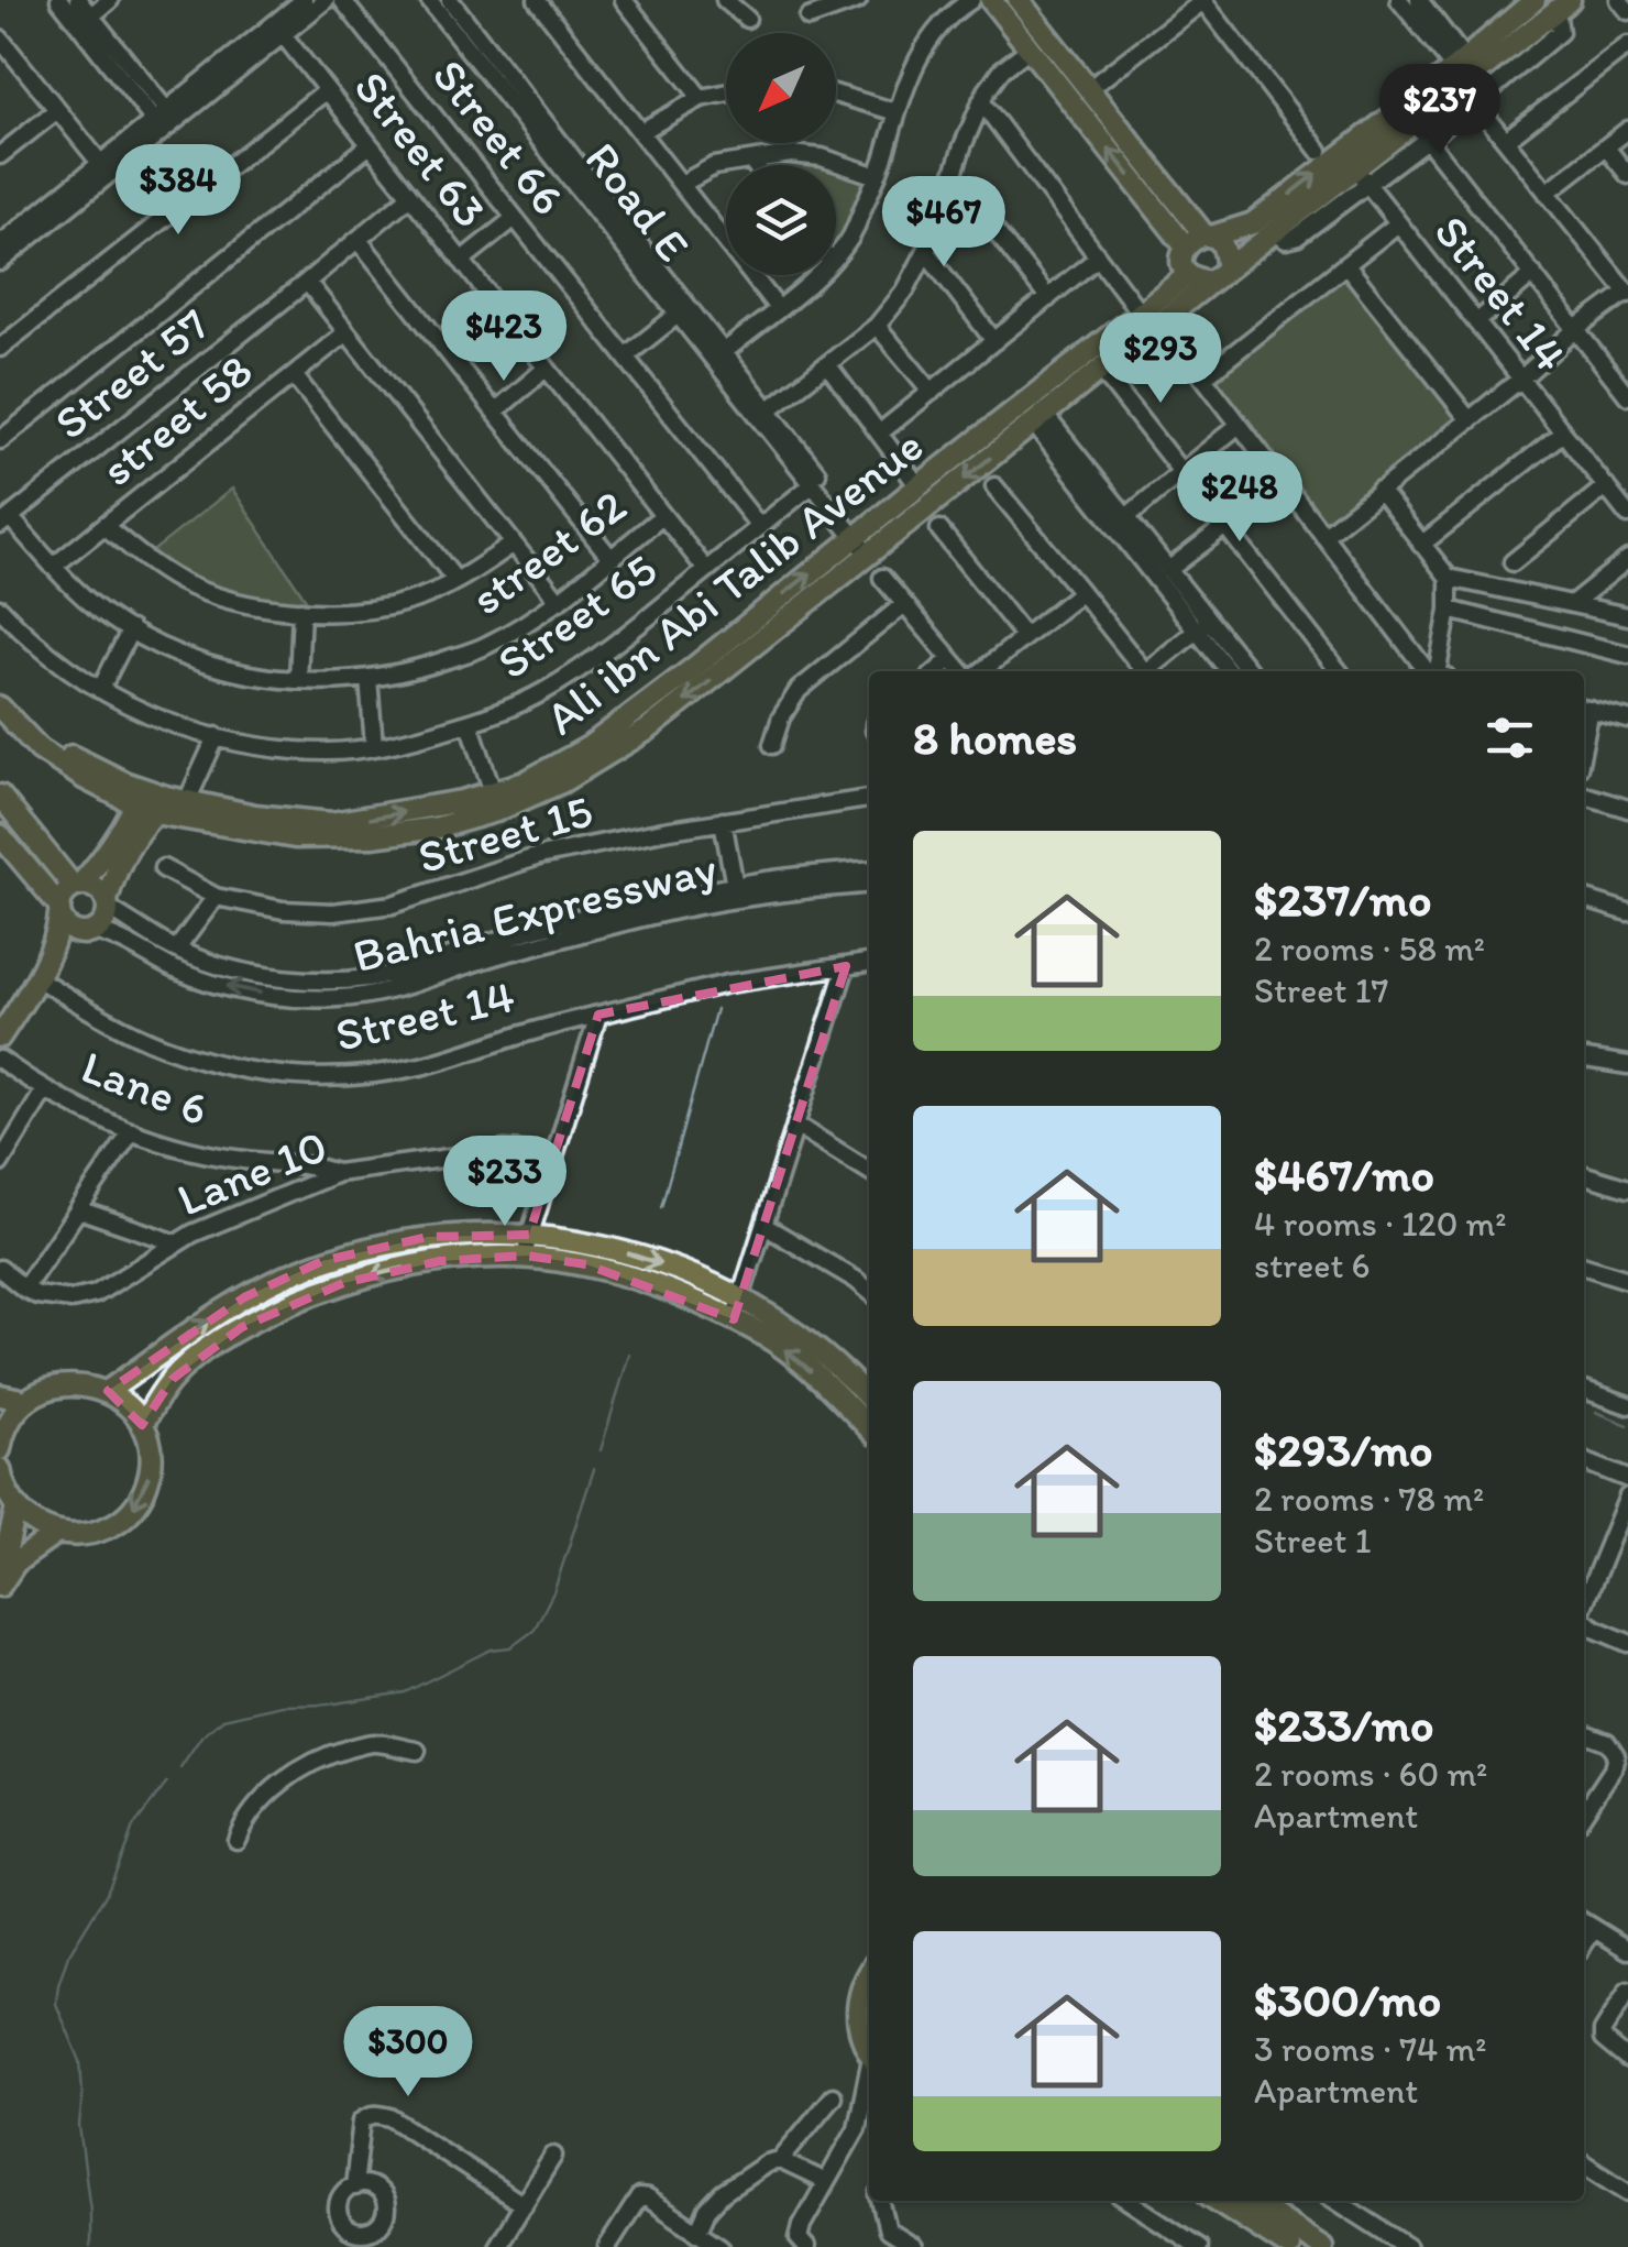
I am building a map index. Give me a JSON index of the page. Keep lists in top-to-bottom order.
{
  "streets": {
    "main road": ["Ali ibn Abi Talib Avenue"],
    "street": [
      "Street 66",
      "Street 63",
      "Road E",
      "Street 14",
      "Street 57",
      "street 58",
      "street 62",
      "Street 65",
      "Street 15",
      "Bahria Expressway",
      "Lane 6",
      "Lane 10"
    ]
  },
  "crossings": [
    ["Street 66", "Street 65"],
    ["Street 63", "Street 57"],
    ["Street 63", "street 62"],
    ["Street 63", "Street 65"],
    ["Road E", "Ali ibn Abi Talib Avenue"],
    ["Road E", "Street 65"],
    ["Street 14", "Ali ibn Abi Talib Avenue"],
    ["Street 57", "street 62"],
    ["street 58", "street 62"],
    ["Lane 6", "Lane 10"]
  ],
  "north": "bottom left",
  "page": {
    "price": [
      "$237",
      "$384",
      "$467",
      "$423",
      "$293",
      "$248",
      "$233",
      "$300"
    ],
    "heading": "8 homes",
    "list": [
      {
        "name": "$237/mo",
        "note": "2 rooms · 58 m² · Street 17"
      },
      {
        "name": "$467/mo",
        "note": "4 rooms · 120 m² · street 6"
      },
      {
        "name": "$293/mo",
        "note": "2 rooms · 78 m² · Street 1"
      },
      {
        "name": "$233/mo",
        "note": "2 rooms · 60 m² · Apartment"
      },
      {
        "name": "$300/mo",
        "note": "3 rooms · 74 m² · Apartment"
      }
    ]
  }
}
